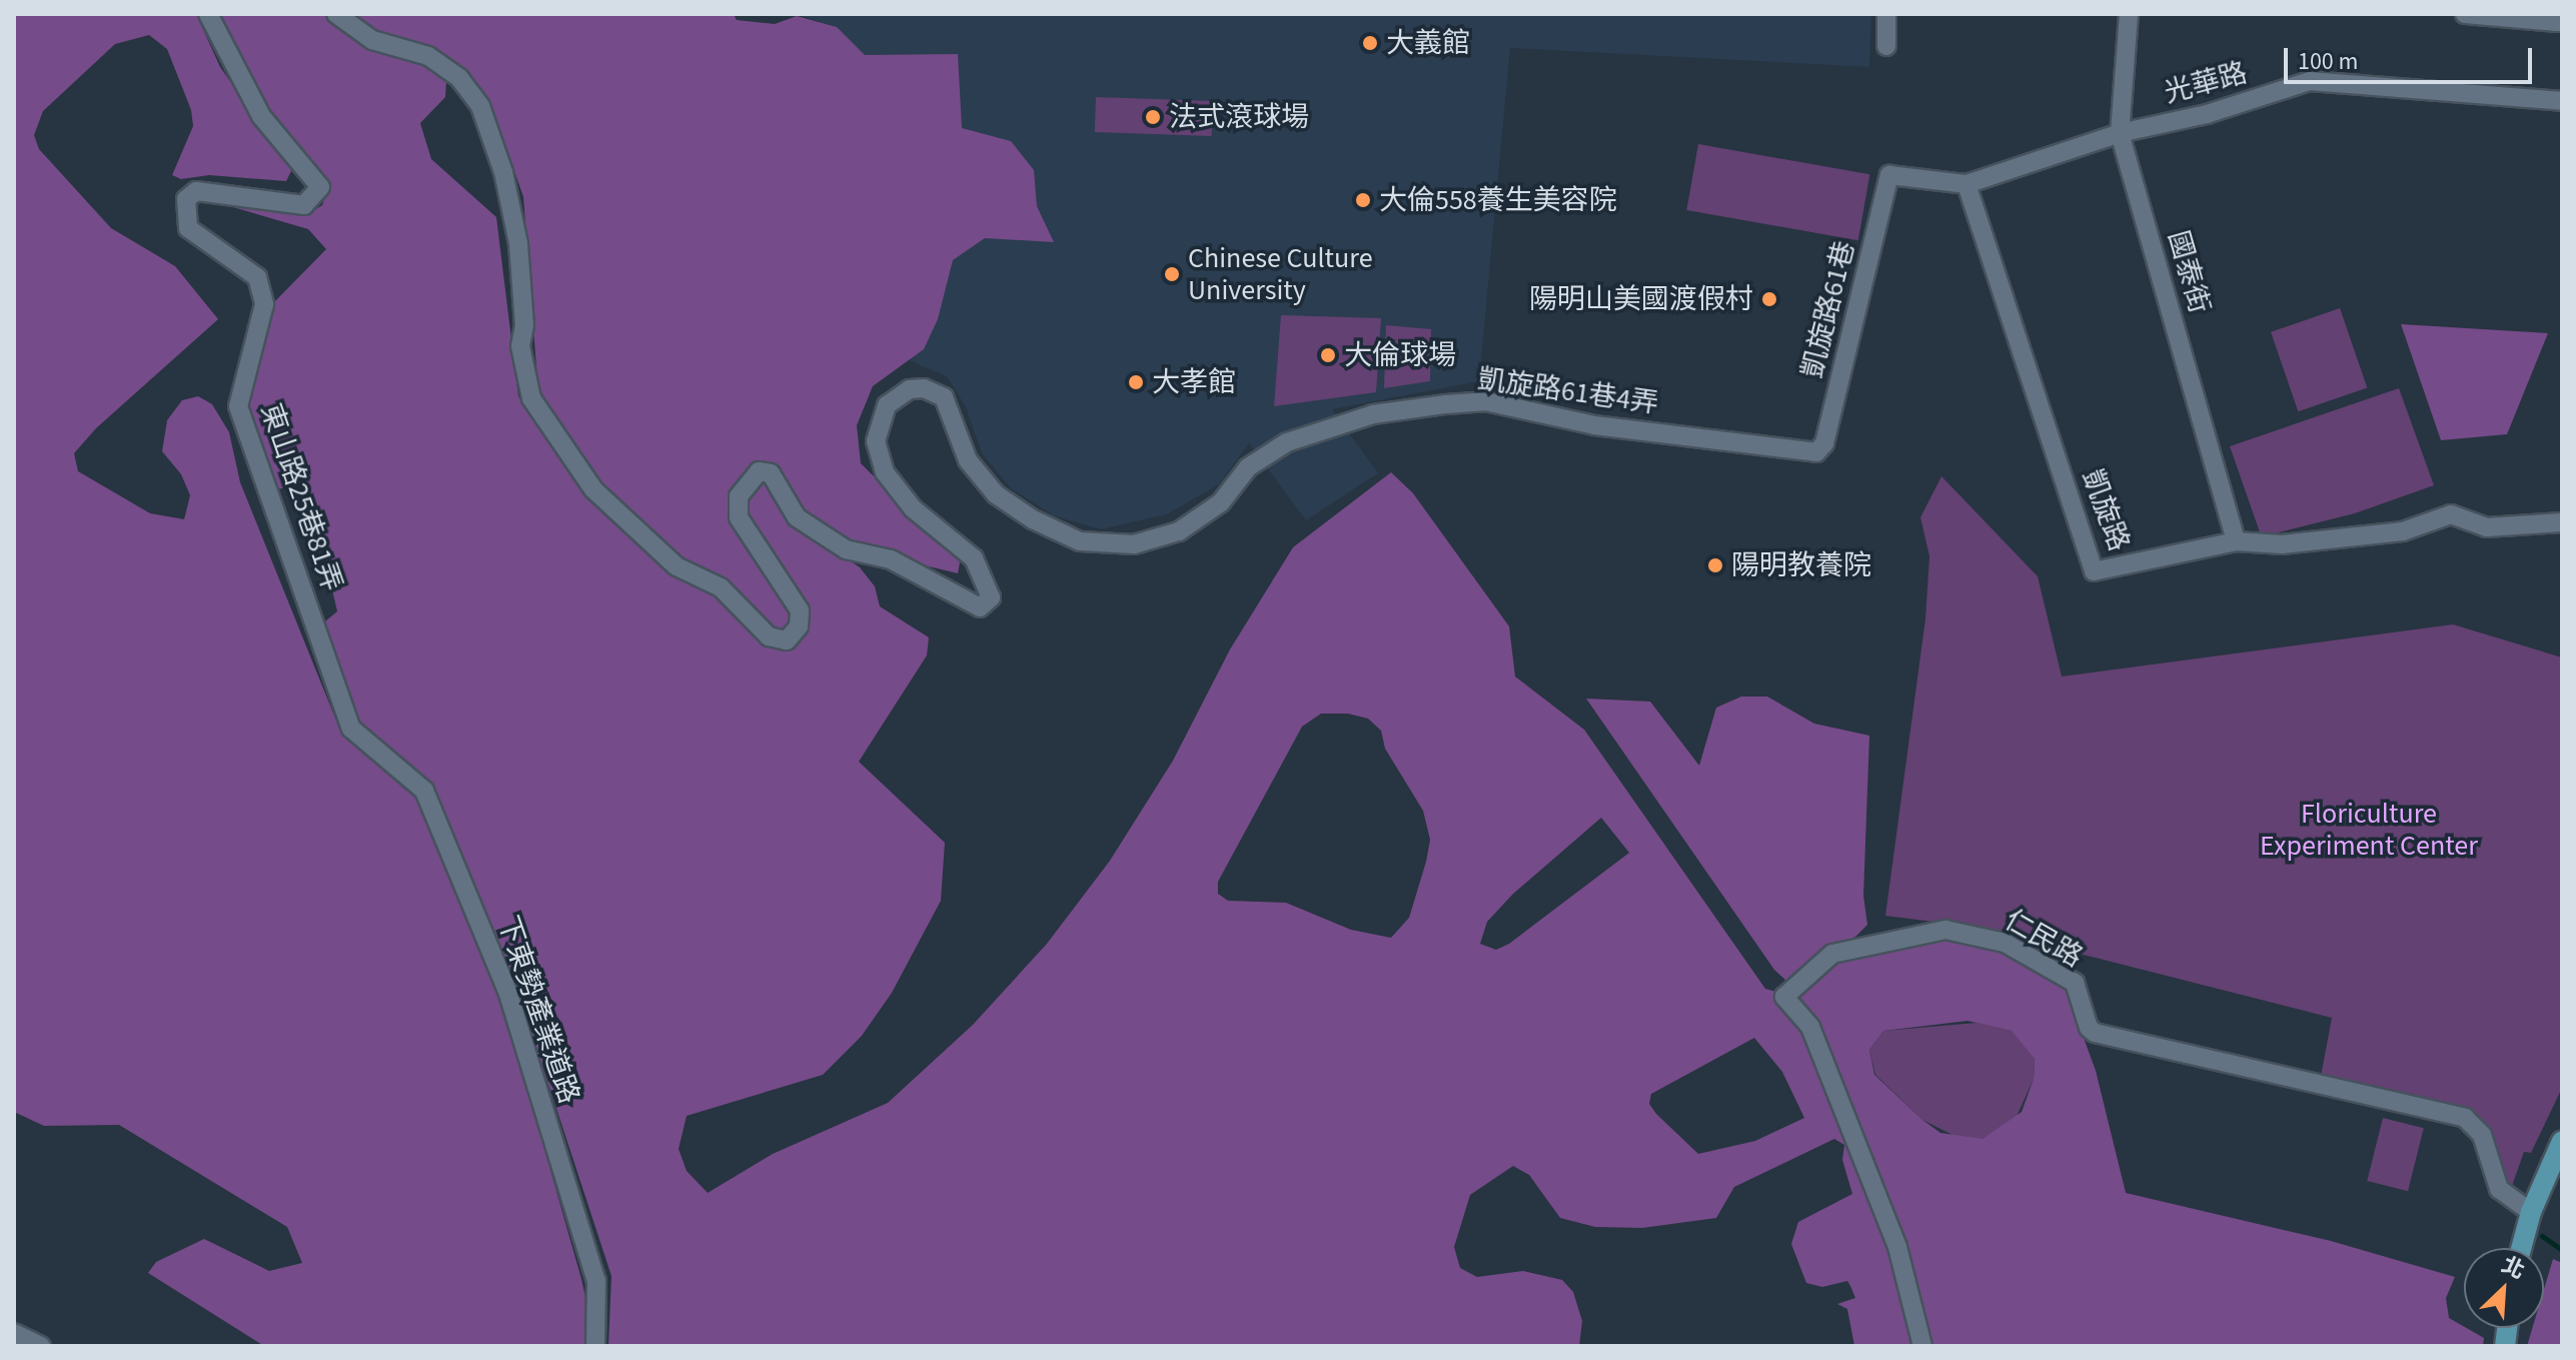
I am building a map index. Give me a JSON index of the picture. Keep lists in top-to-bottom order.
{
  "streets": {
    "street": [
      "光華路",
      "國泰街",
      "凱旋路61巷",
      "凱旋路61巷4弄",
      "東山路25巷81弄",
      "凱旋路",
      "仁民路",
      "下東勢產業道路"
    ]
  },
  "crossings": [
    ["光華路", "國泰街"],
    ["光華路", "凱旋路61巷"],
    ["光華路", "凱旋路"],
    ["國泰街", "凱旋路"],
    ["凱旋路61巷", "凱旋路61巷4弄"],
    ["凱旋路61巷", "凱旋路"],
    ["東山路25巷81弄", "下東勢產業道路"]
  ],
  "parks": ["Floriculture Experiment Center"],
  "places": [
    "大義館",
    "法式滾球場",
    "大倫558養生美容院",
    "Chinese Culture University",
    "陽明山美國渡假村",
    "大倫球場",
    "大孝館",
    "陽明教養院"
  ],
  "scale_bar": "100 m",
  "north": "top right"
}
